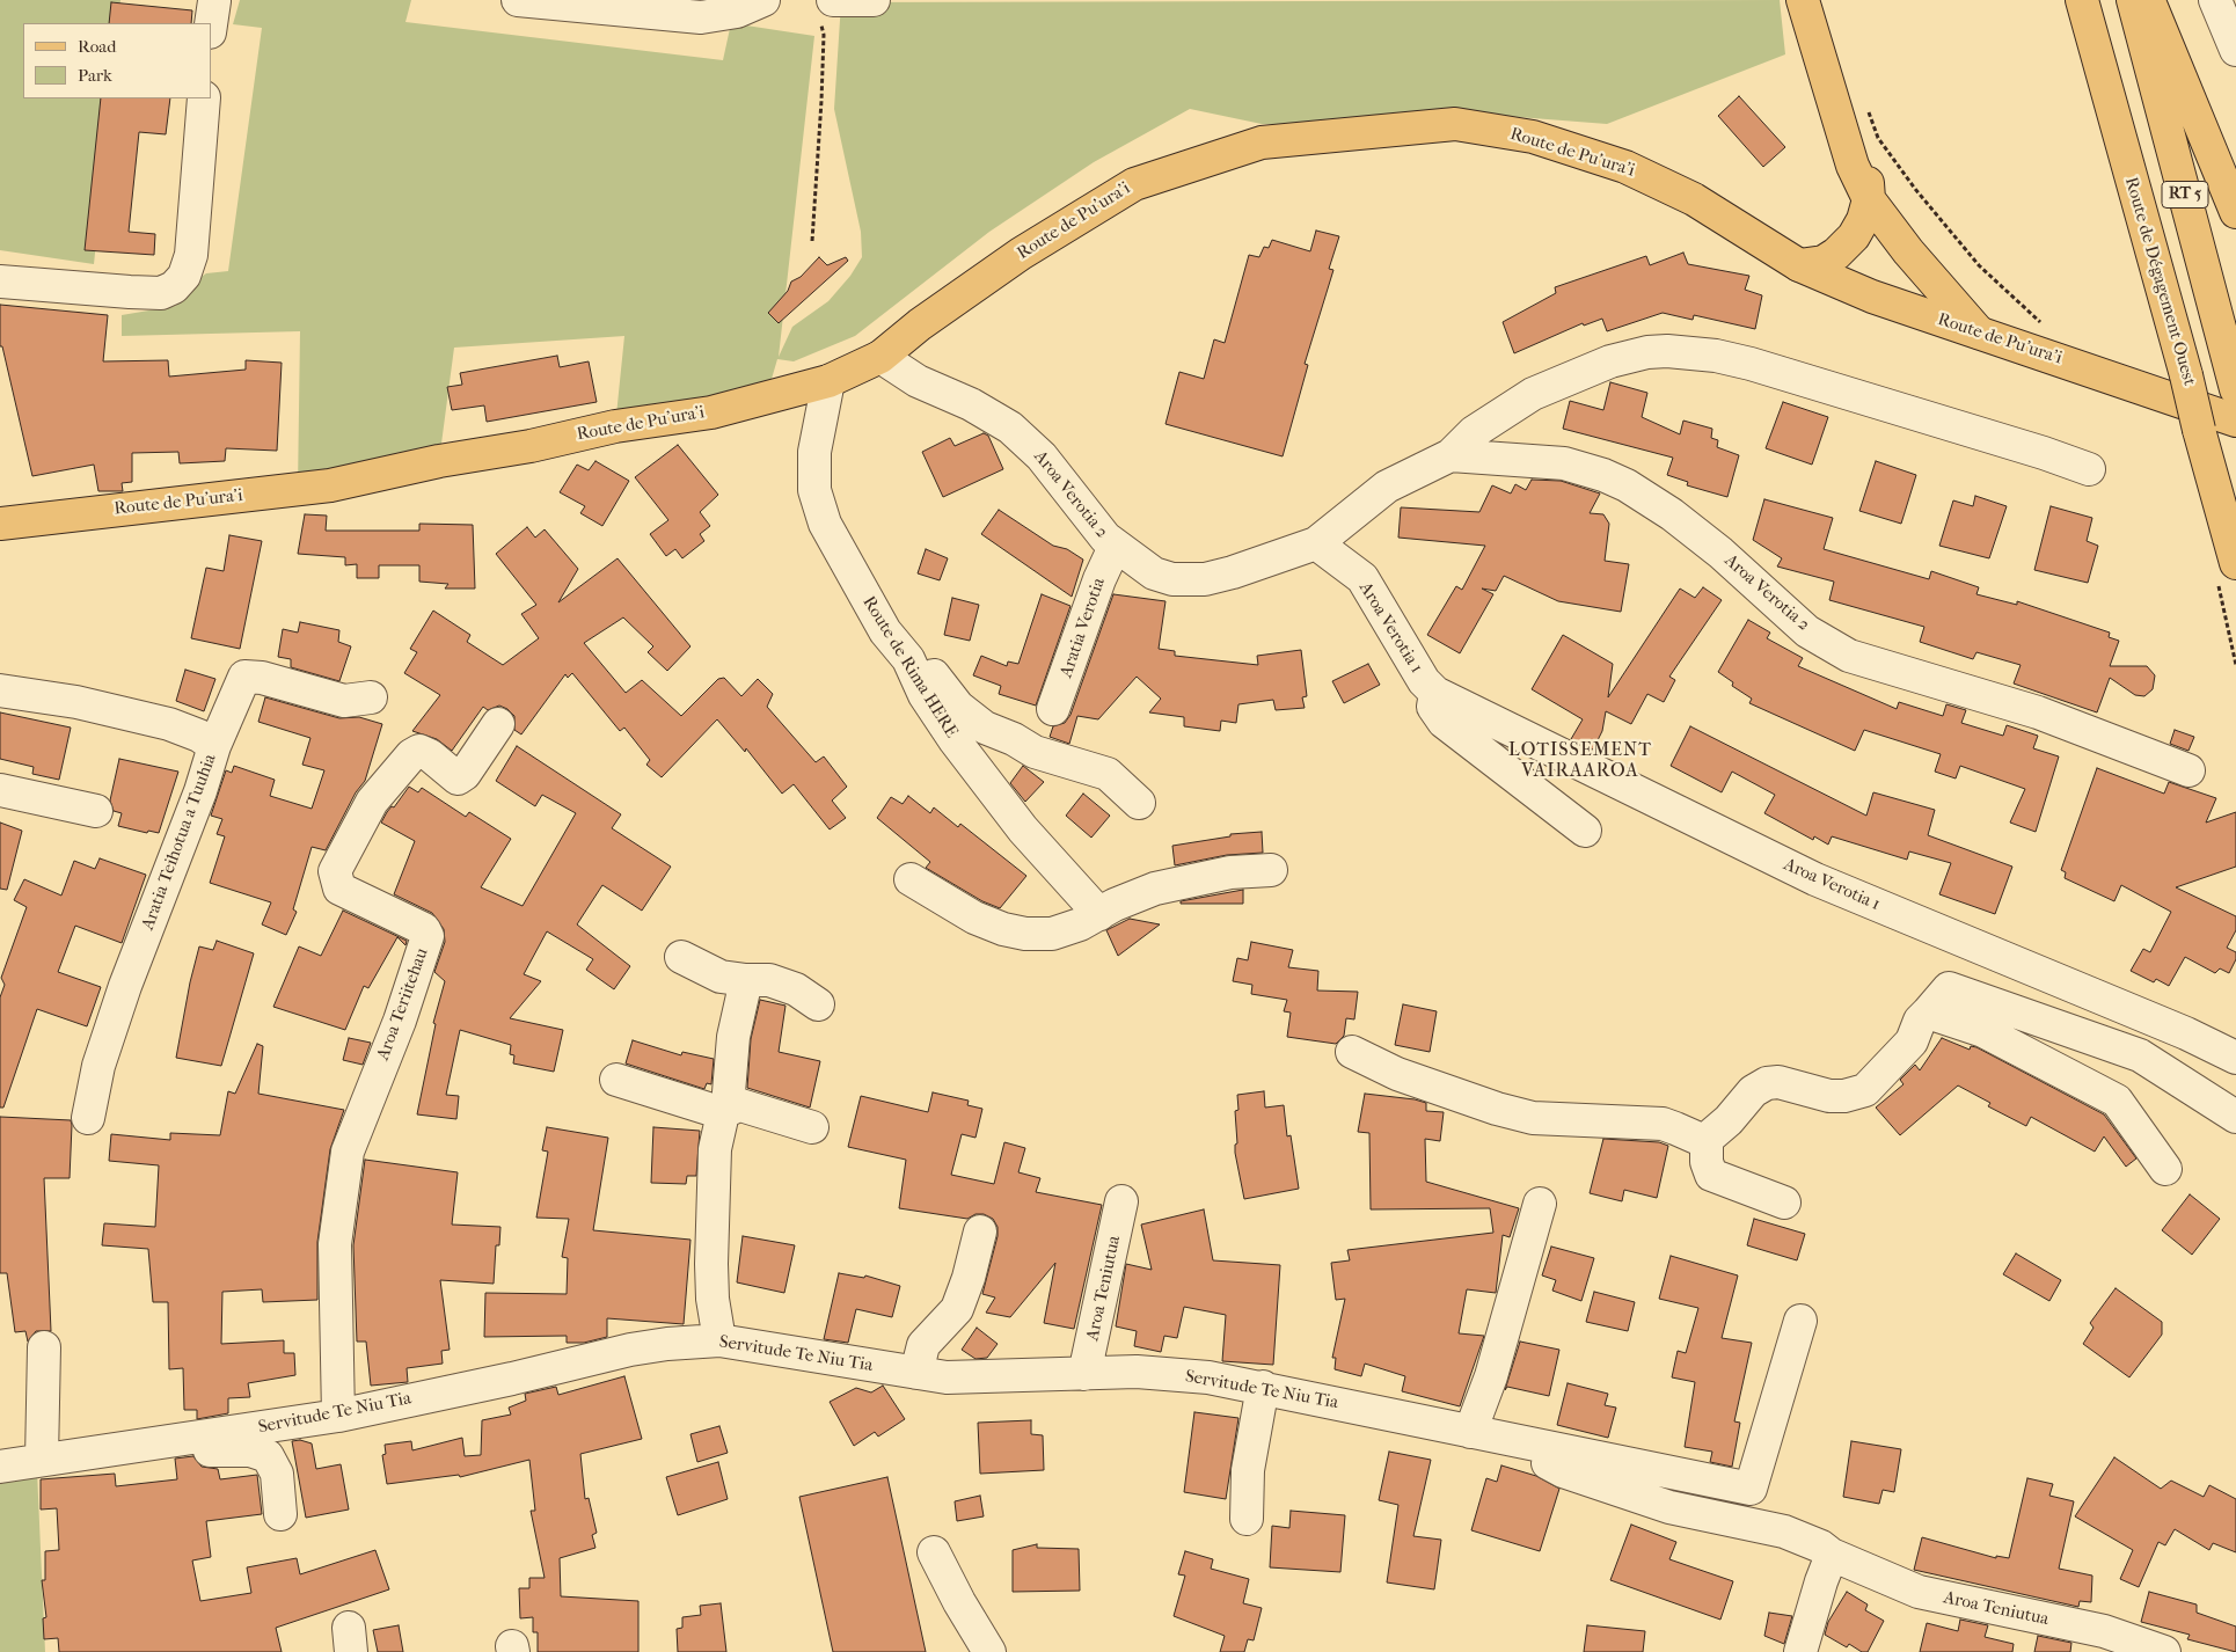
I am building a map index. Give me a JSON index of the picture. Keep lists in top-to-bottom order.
{
  "streets": {
    "main road": ["Route de Pu'ura'i", "RT 5", "Route de Dégagement Ouest"],
    "street": [
      "Aroa Verotia 2",
      "Aratia Verotia",
      "Aroa Verotia 1",
      "Route de Rima HERE",
      "Aratia Teihotua a Tuuhia",
      "Aroa Teriitehau",
      "Aroa Teniutua",
      "Servitude Te Niu Tia"
    ]
  },
  "crossings": [
    ["Route de Pu'ura'i", "Aroa Verotia 2"],
    ["Route de Pu'ura'i", "Route de Rima HERE"],
    ["Aroa Verotia 2", "Aratia Verotia"],
    ["Aroa Verotia 2", "Aroa Verotia 1"],
    ["Aroa Teriitehau", "Servitude Te Niu Tia"],
    ["Aroa Teniutua", "Servitude Te Niu Tia"]
  ],
  "districts": ["LOTISSEMENT VAIRAAROA"],
  "legend": ["Road", "Park"]
}
